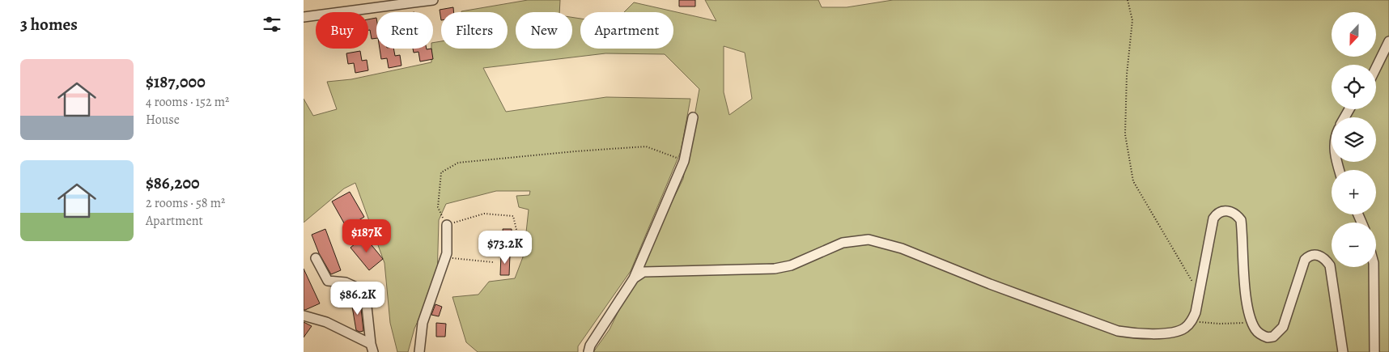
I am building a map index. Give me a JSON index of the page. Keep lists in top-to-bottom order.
{
  "north": "bottom",
  "page": {
    "heading": "3 homes",
    "map_buttons": ["+", "−"],
    "chip": [
      "Buy",
      "Rent",
      "Filters",
      "New",
      "Apartment"
    ],
    "list": [
      {
        "name": "$187,000",
        "note": "4 rooms · 152 m² · House"
      },
      {
        "name": "$86,200",
        "note": "2 rooms · 58 m² · Apartment"
      }
    ],
    "price": ["$187K", "$73.2K", "$86.2K"]
  }
}
